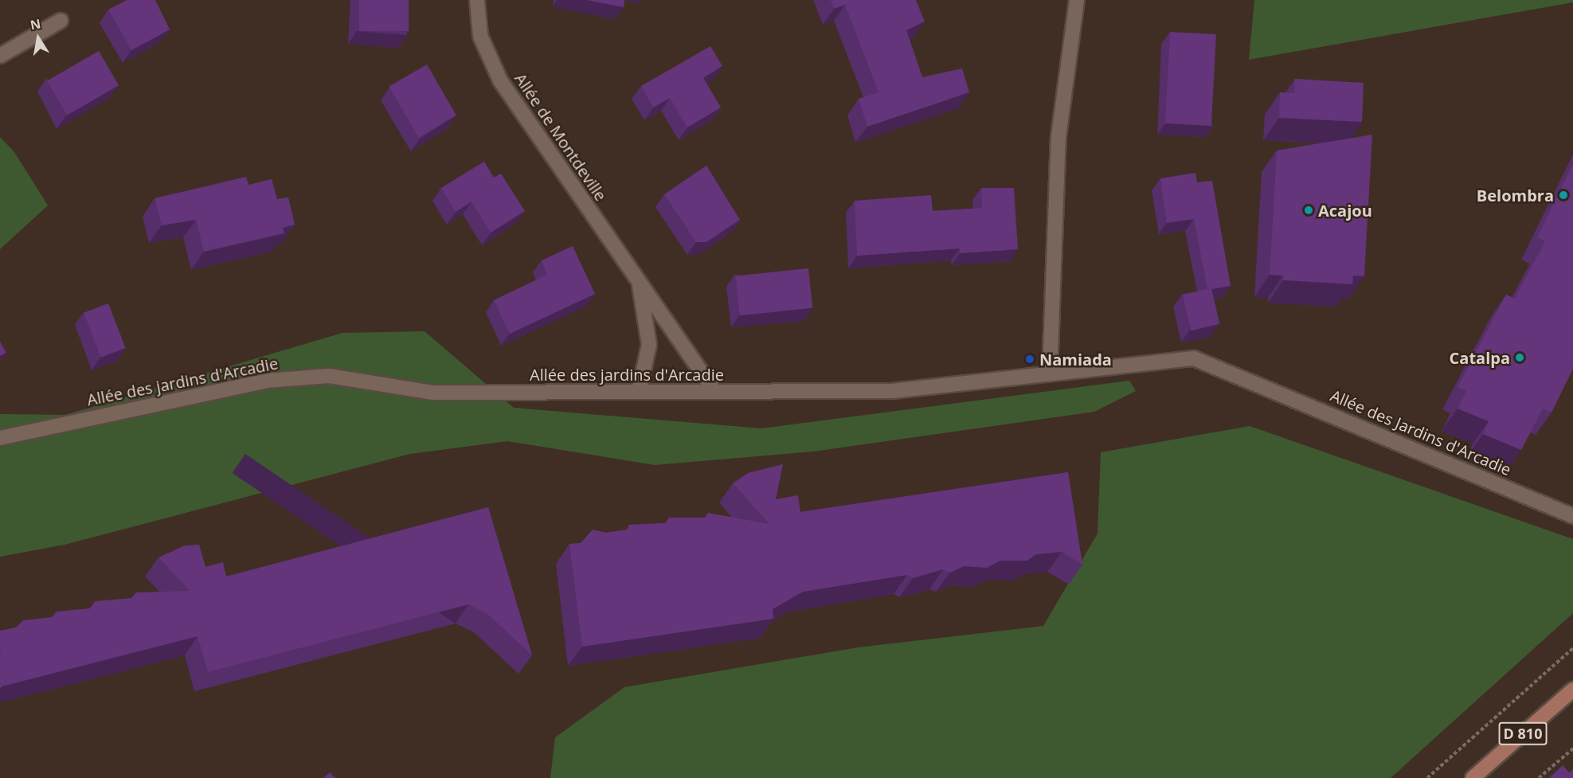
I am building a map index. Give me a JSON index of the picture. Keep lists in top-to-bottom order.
{
  "streets": {
    "main road": ["D 810"],
    "street": ["Allée de Montdeville", "Allée des jardins d'Arcadie", "Allée des Jardins d'Arcadie"]
  },
  "crossings": [
    ["Allée de Montdeville", "Allée des jardins d'Arcadie"],
    ["Allée des jardins d'Arcadie", "Allée des Jardins d'Arcadie"]
  ],
  "places": [
    "Belombra",
    "Acajou",
    "Catalpa",
    "Namiada"
  ],
  "north": "top"
}
